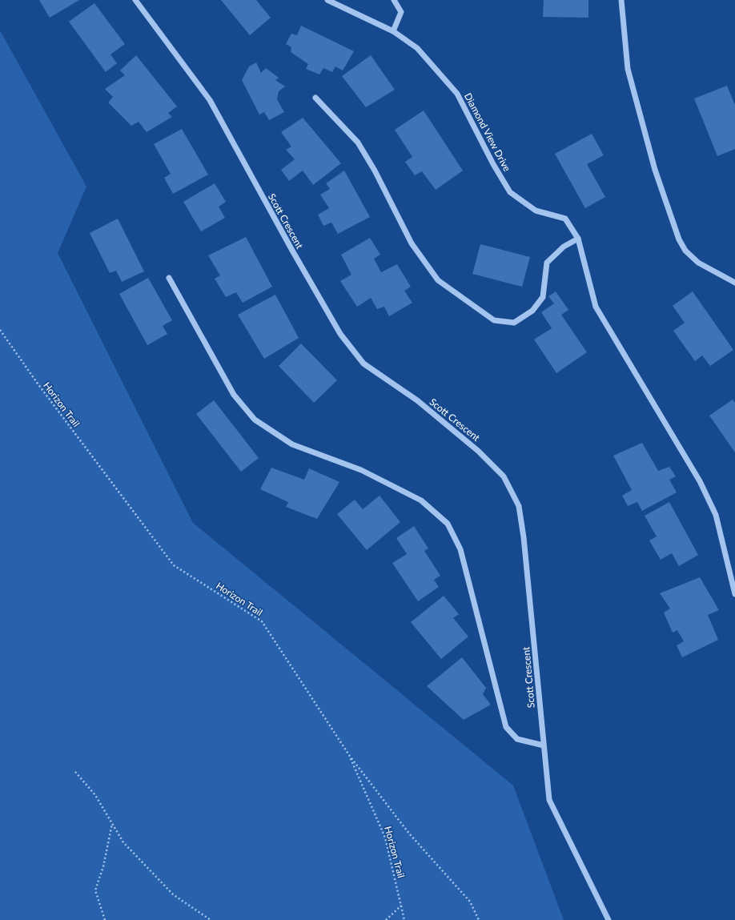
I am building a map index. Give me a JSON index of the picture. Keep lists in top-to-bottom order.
{
  "streets": {
    "street": ["Diamond View Drive", "Scott Crescent"],
    "path": ["Horizon Trail"]
  }
}
